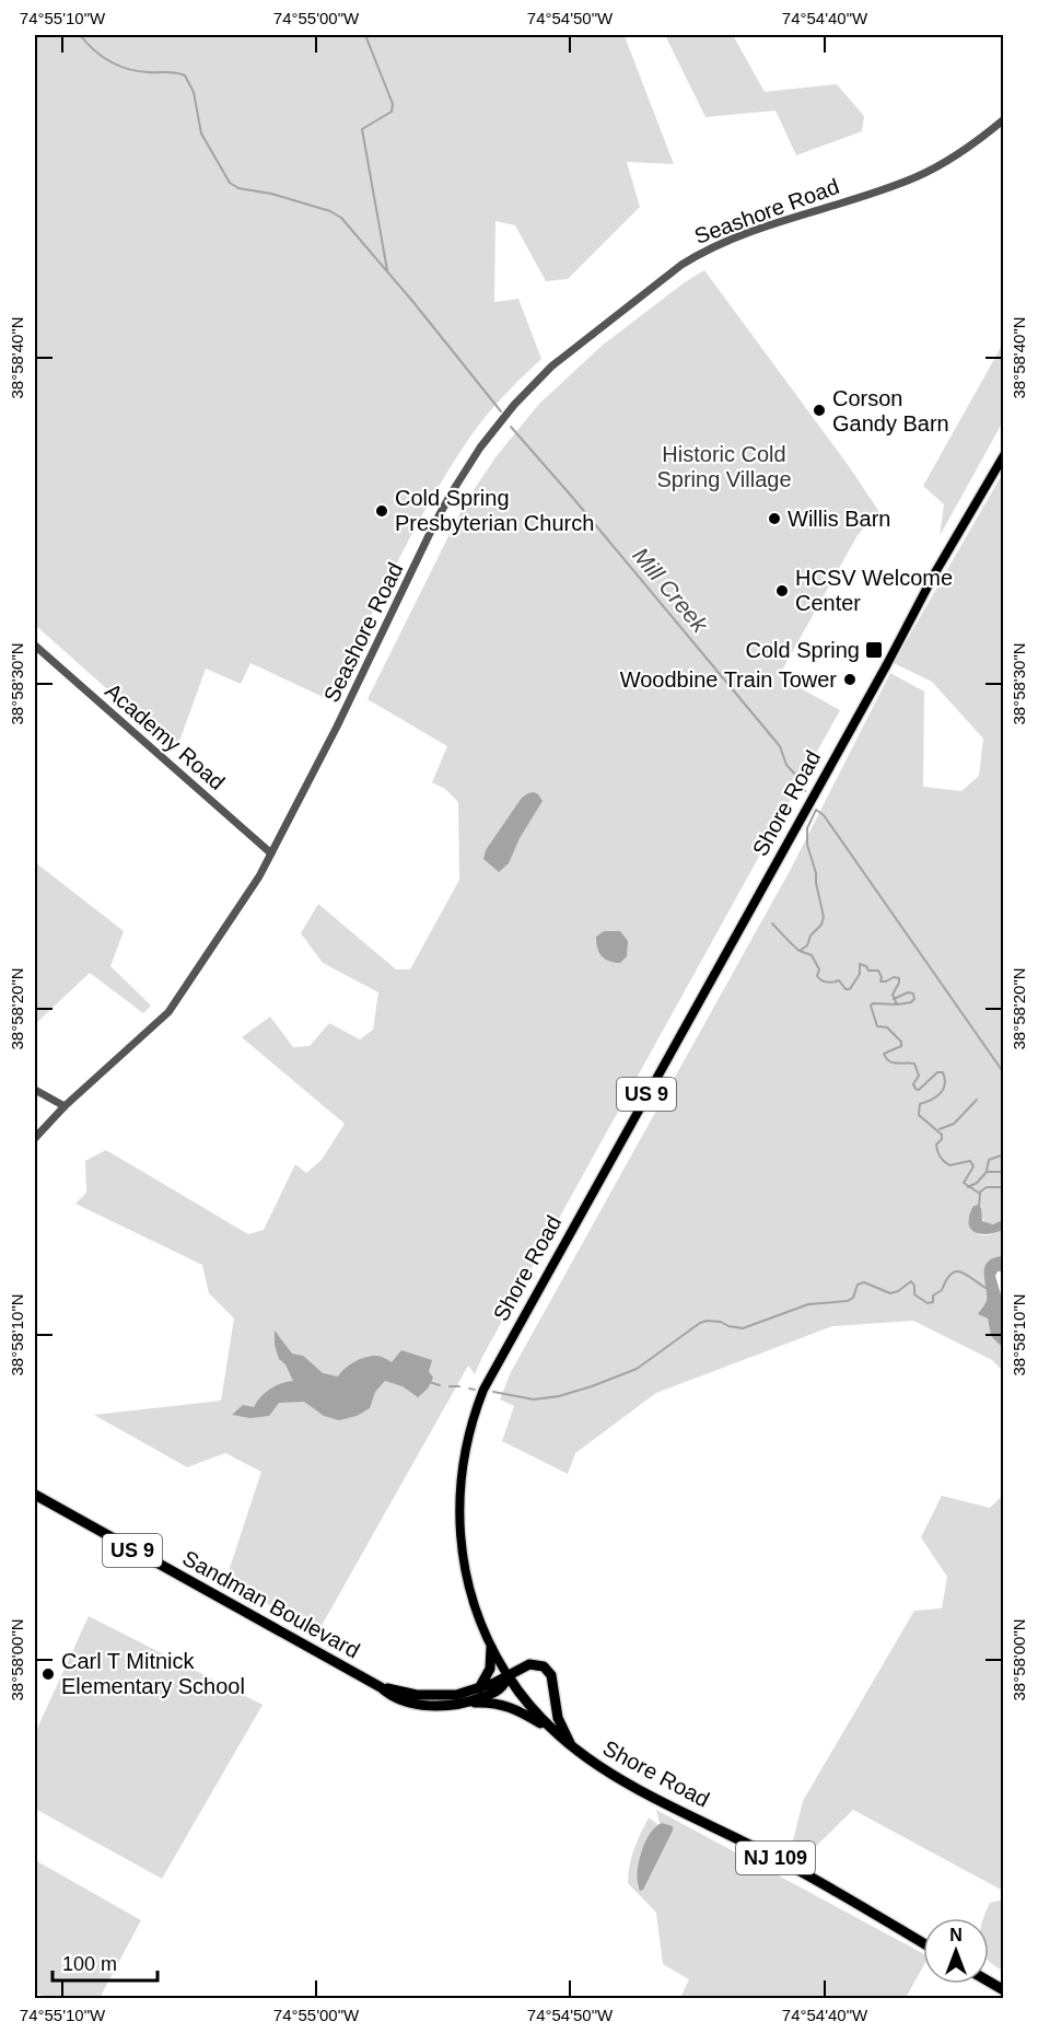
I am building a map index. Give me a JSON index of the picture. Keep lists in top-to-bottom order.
{
  "streets": {
    "highway": [
      "Shore Road",
      "US 9",
      "Sandman Boulevard",
      "NJ 109"
    ],
    "street": ["Seashore Road", "Academy Road"]
  },
  "crossings": [
    ["Seashore Road", "Academy Road"],
    ["Shore Road", "Sandman Boulevard"]
  ],
  "water": ["Mill Creek"],
  "parks": ["Historic Cold Spring Village"],
  "places": {
    "other": [
      "Corson Gandy Barn",
      "Cold Spring Presbyterian Church",
      "Willis Barn",
      "HCSV Welcome Center",
      "Woodbine Train Tower",
      "Carl T Mitnick Elementary School"
    ],
    "transit": ["Cold Spring"]
  },
  "scale_bar": "100 m",
  "north": "top",
  "coordinates": [
    "74°55'10\"W",
    "74°55'00\"W",
    "74°54'50\"W",
    "74°54'40\"W",
    "38°58'40\"N",
    "38°58'30\"N",
    "38°58'20\"N",
    "38°58'10\"N",
    "38°58'00\"N"
  ]
}
